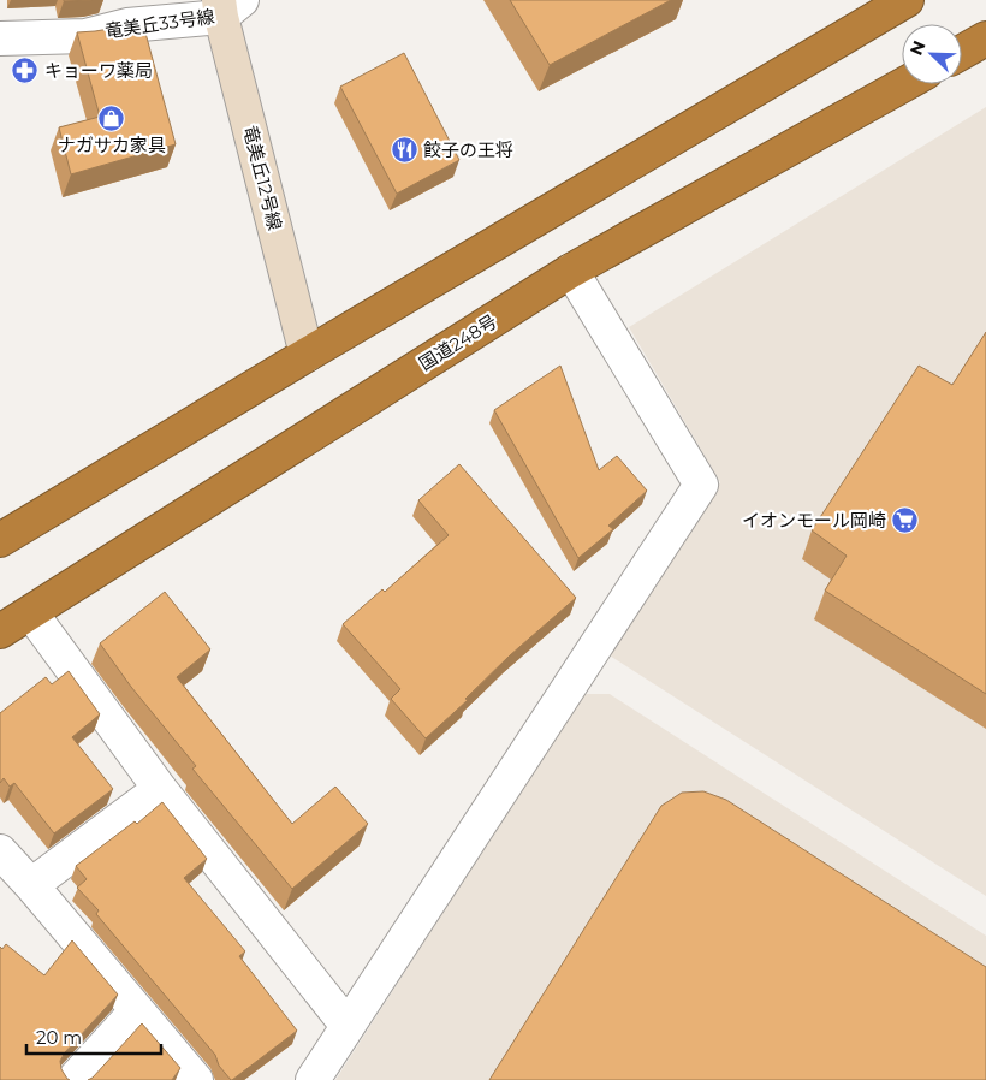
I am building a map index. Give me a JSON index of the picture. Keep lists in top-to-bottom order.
{
  "streets": {
    "highway": ["国道248号"],
    "street": ["竜美丘33号線", "竜美丘12号線"]
  },
  "crossings": [
    ["竜美丘33号線", "竜美丘12号線"]
  ],
  "places": {
    "pharmacy": ["キョーワ薬局"],
    "shop": ["ナガサカ家具"],
    "restaurant": ["餃子の王将"],
    "supermarket": ["イオンモール岡崎"]
  },
  "scale_bar": "20 m",
  "north": "top left"
}
